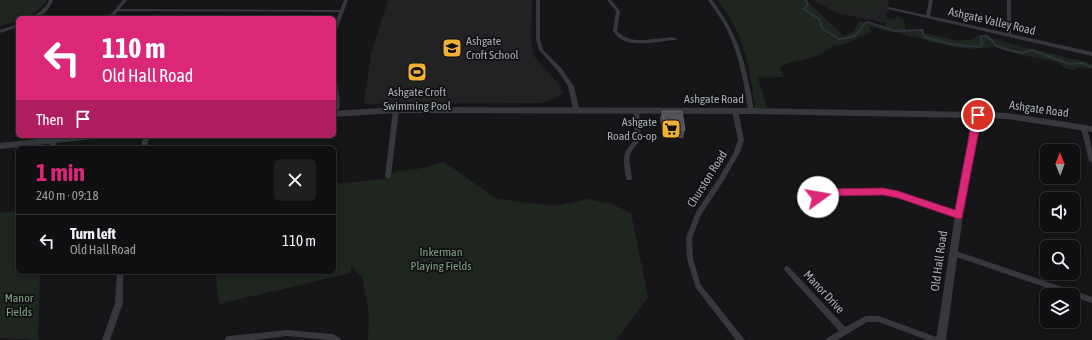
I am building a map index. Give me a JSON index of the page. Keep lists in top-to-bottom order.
{
  "streets": {
    "street": [
      "Ashgate Valley Road",
      "Ashgate Road",
      "Churston Road",
      "Old Hall Road",
      "Manor Drive"
    ]
  },
  "crossings": [
    ["Ashgate Road", "Churston Road"],
    ["Ashgate Road", "Old Hall Road"]
  ],
  "parks": ["Inkerman Playing Fields", "Manor Fields"],
  "places": {
    "school or university": ["Ashgate Croft School"],
    "sports": ["Ashgate Croft Swimming Pool"],
    "supermarket": ["Ashgate Road Co-op"]
  },
  "north": "top",
  "page": {
    "turn": ["110 m", "Old Hall Road"],
    "then": "Then",
    "heading": ["1 min", "240 m · 09:18"],
    "list": [
      {
        "name": "Turn left",
        "note": "Old Hall Road",
        "value": "110 m"
      }
    ]
  }
}
